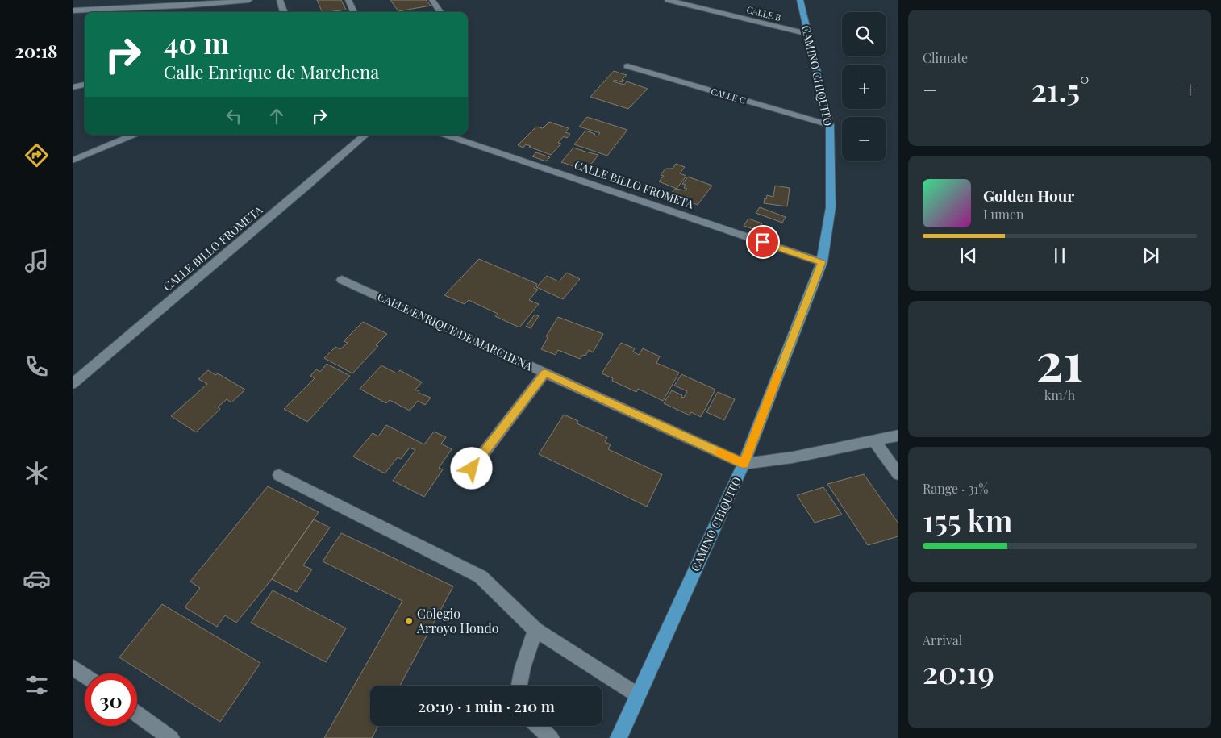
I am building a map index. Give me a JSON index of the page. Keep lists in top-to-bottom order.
{
  "streets": {
    "main road": ["CAMINO CHIQUITO"],
    "street": [
      "CALLE B",
      "CALLE C",
      "CALLE BILLO FROMETA",
      "CALLE ENRIQUE DE MARCHENA"
    ]
  },
  "crossings": [
    ["CALLE B", "CAMINO CHIQUITO"],
    ["CAMINO CHIQUITO", "CALLE C"],
    ["CAMINO CHIQUITO", "CALLE BILLO FROMETA"],
    ["CAMINO CHIQUITO", "CALLE ENRIQUE DE MARCHENA"]
  ],
  "places": ["Colegio Arroyo Hondo"],
  "page": {
    "tabs": "20:18",
    "tile": [
      "Climate",
      ["21", "km/h"],
      ["Range · 31%", "155 km"],
      ["Arrival", "20:19"]
    ],
    "map_buttons": ["+", "−"],
    "turn": ["40 m", "Calle Enrique de Marchena"],
    "heat": ["−", "21.5°", "+"],
    "song": ["Golden Hour", "Lumen"],
    "limit": "30",
    "trip": "20:19 · 1 min · 210 m"
  }
}
